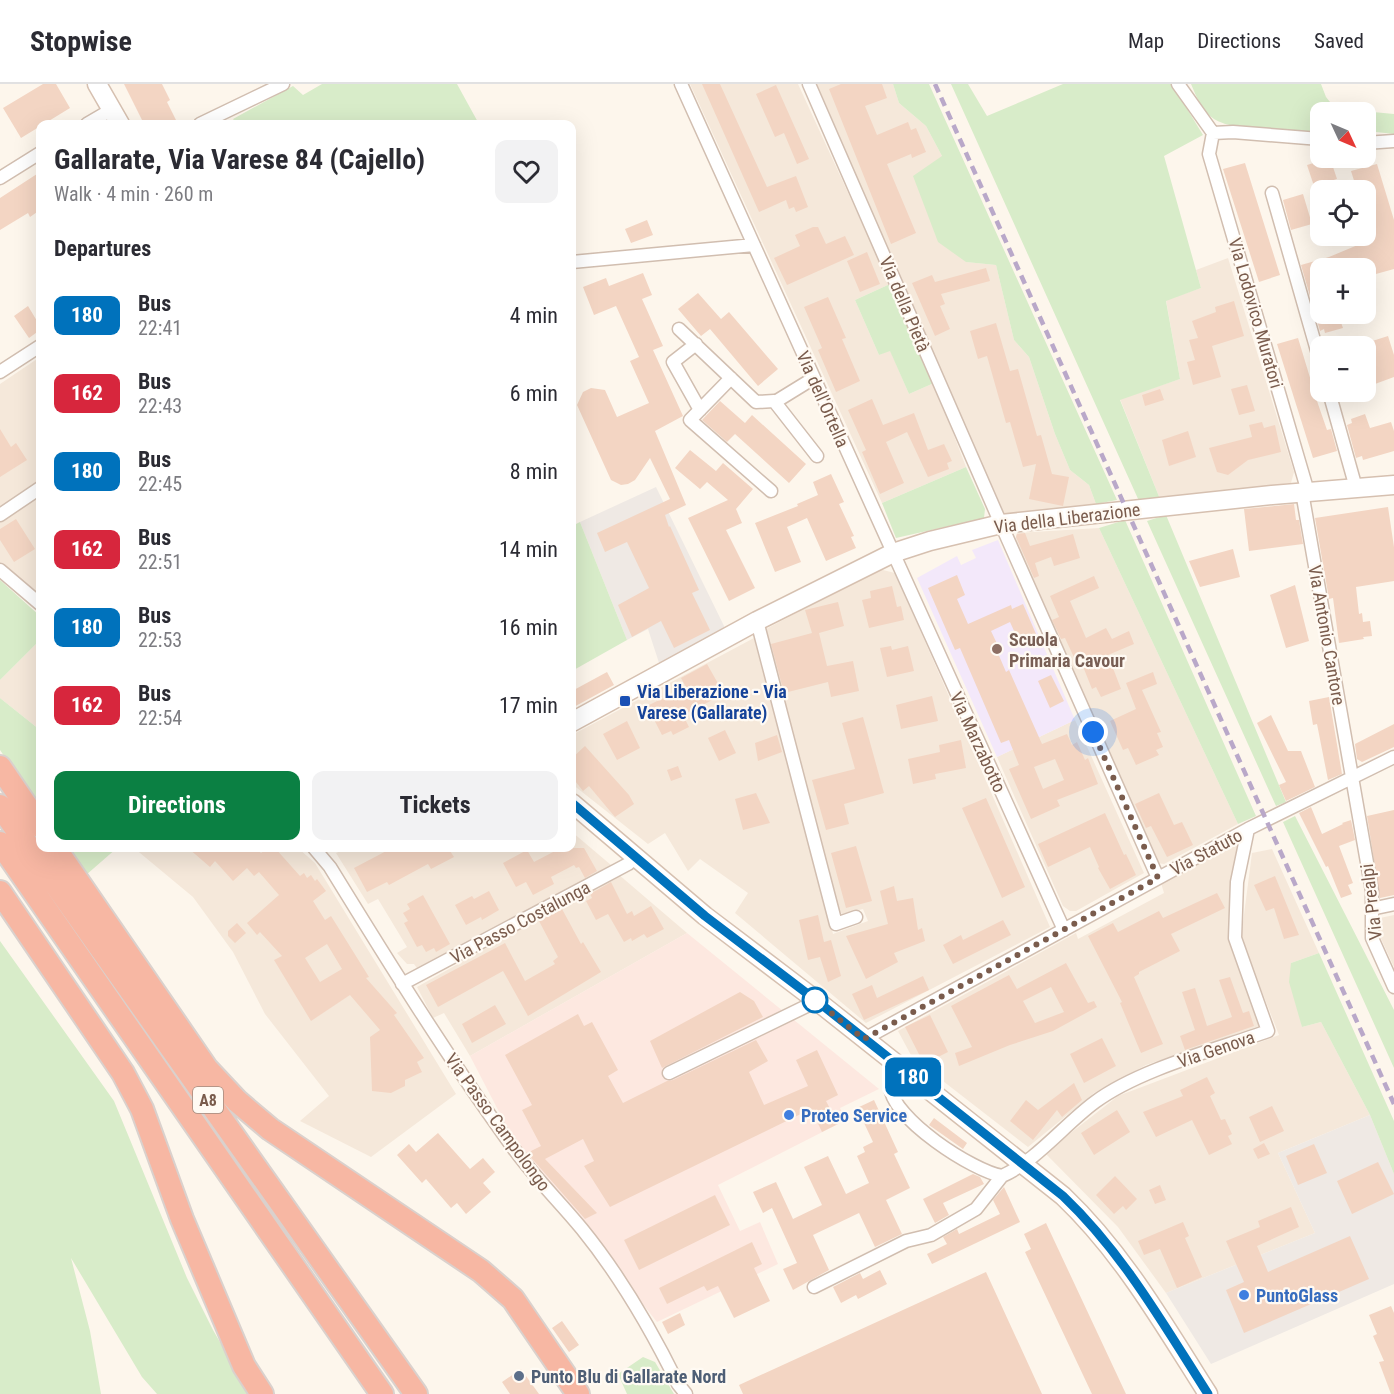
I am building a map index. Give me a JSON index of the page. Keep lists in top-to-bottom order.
{
  "streets": {
    "highway": ["A8"],
    "main road": ["Via della Liberazione"],
    "street": [
      "Via della Pietà",
      "Via Lodovico Muratori",
      "Via dell'Ortella",
      "Via Antonio Cantore",
      "Via Marzabotto",
      "Via Statuto",
      "Via Prealpi",
      "Via Passo Costalunga",
      "Via Genova",
      "Via Passo Campolongo"
    ]
  },
  "crossings": [
    ["Via della Pietà", "Via della Liberazione"],
    ["Via della Pietà", "Via Statuto"],
    ["Via Lodovico Muratori", "Via della Liberazione"],
    ["Via Lodovico Muratori", "Via Antonio Cantore"],
    ["Via dell'Ortella", "Via della Liberazione"],
    ["Via dell'Ortella", "Via Marzabotto"],
    ["Via della Liberazione", "Via Antonio Cantore"],
    ["Via della Liberazione", "Via Marzabotto"],
    ["Via Antonio Cantore", "Via Statuto"],
    ["Via Antonio Cantore", "Via Prealpi"],
    ["Via Marzabotto", "Via Statuto"],
    ["Via Statuto", "Via Prealpi"],
    ["Via Statuto", "Via Genova"],
    ["Via Passo Costalunga", "Via Passo Campolongo"]
  ],
  "places": {
    "other": [
      "Scuola Primaria Cavour",
      "Proteo Service",
      "PuntoGlass",
      "Punto Blu di Gallarate Nord"
    ],
    "transit": ["Via Liberazione - Via Varese (Gallarate)"]
  },
  "lines": ["bus line 180"],
  "north": "bottom right",
  "page": {
    "header": "Stopwise",
    "nav": ["Map", "Directions", "Saved"],
    "on_map": "180",
    "map_buttons": ["+", "−"],
    "heading": [
      ["Gallarate, Via Varese 84 (Cajello)", "Walk · 4 min · 260 m"],
      "Departures"
    ],
    "list": [
      {
        "mark": "180",
        "name": "Bus",
        "note": "22:41",
        "value": "4 min"
      },
      {
        "mark": "162",
        "name": "Bus",
        "note": "22:43",
        "value": "6 min"
      },
      {
        "mark": "180",
        "name": "Bus",
        "note": "22:45",
        "value": "8 min"
      },
      {
        "mark": "162",
        "name": "Bus",
        "note": "22:51",
        "value": "14 min"
      },
      {
        "mark": "180",
        "name": "Bus",
        "note": "22:53",
        "value": "16 min"
      },
      {
        "mark": "162",
        "name": "Bus",
        "note": "22:54",
        "value": "17 min"
      }
    ],
    "buttons": ["Directions", "Tickets"]
  }
}
